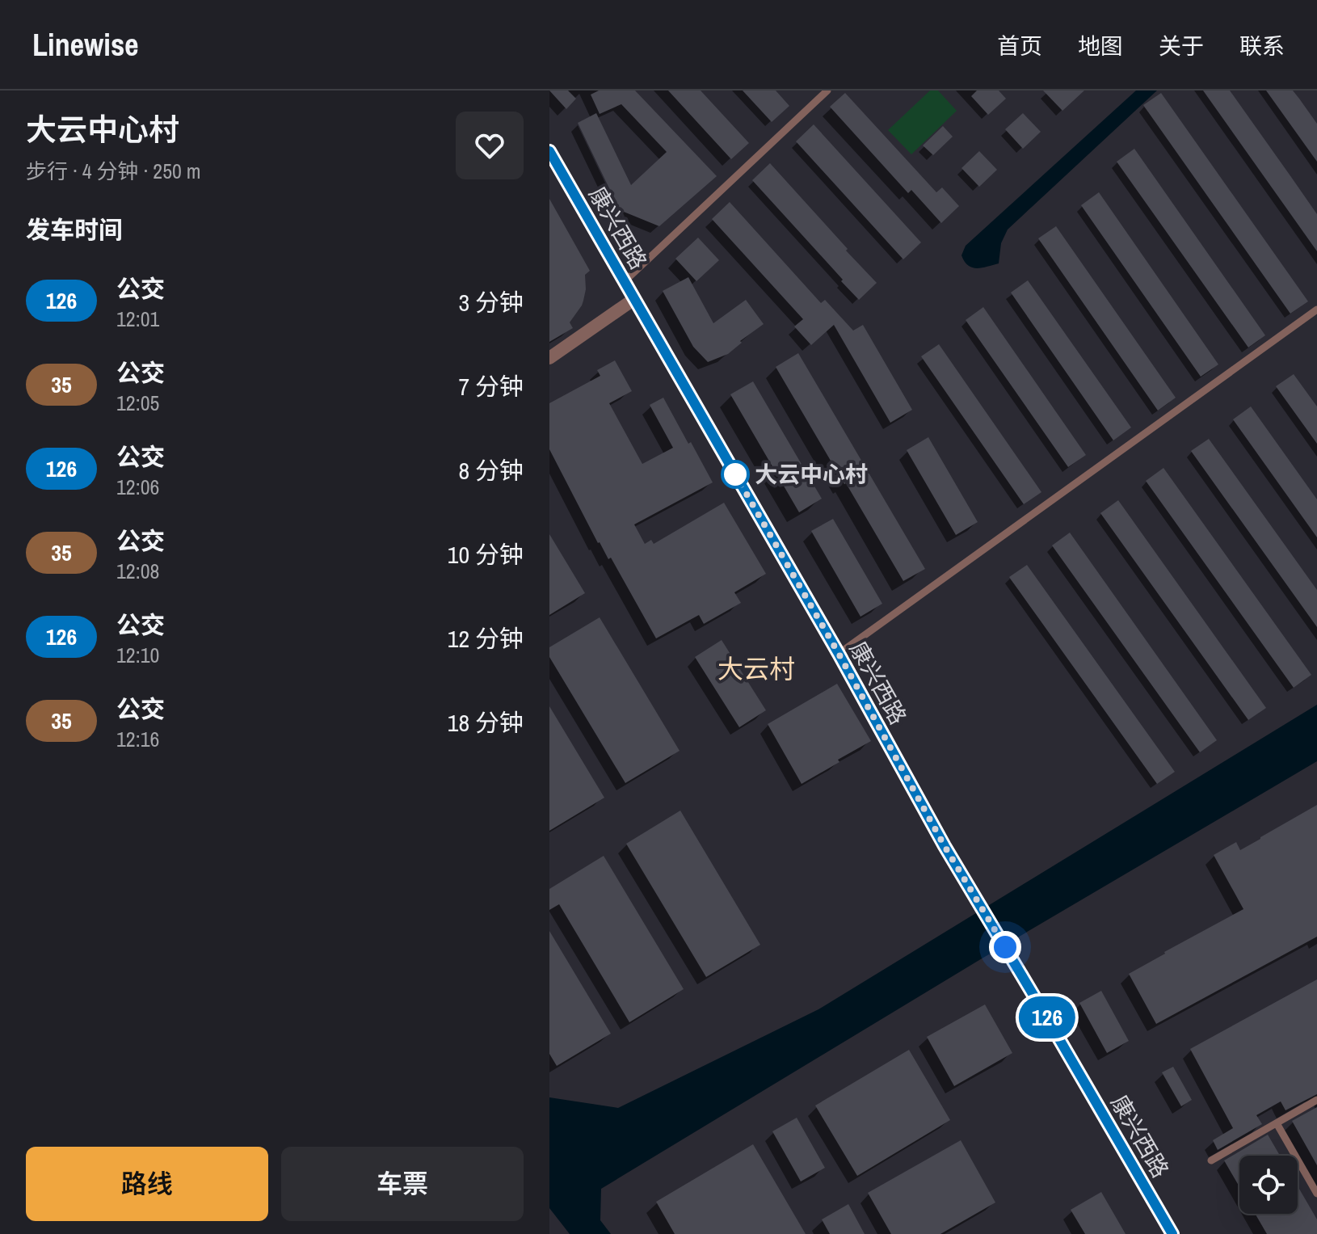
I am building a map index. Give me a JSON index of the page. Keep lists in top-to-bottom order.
{
  "streets": {
    "street": ["康兴西路"]
  },
  "districts": ["大云村"],
  "places": ["大云中心村"],
  "lines": ["bus line 126"],
  "page": {
    "header": "Linewise",
    "nav": [
      "首页",
      "地图",
      "关于",
      "联系"
    ],
    "heading": [
      ["大云中心村", "步行 · 4 分钟 · 250 m"],
      "发车时间"
    ],
    "on_map": "126",
    "list": [
      {
        "mark": "126",
        "name": "公交",
        "note": "12:01",
        "value": "3 分钟"
      },
      {
        "mark": "35",
        "name": "公交",
        "note": "12:05",
        "value": "7 分钟"
      },
      {
        "mark": "126",
        "name": "公交",
        "note": "12:06",
        "value": "8 分钟"
      },
      {
        "mark": "35",
        "name": "公交",
        "note": "12:08",
        "value": "10 分钟"
      },
      {
        "mark": "126",
        "name": "公交",
        "note": "12:10",
        "value": "12 分钟"
      },
      {
        "mark": "35",
        "name": "公交",
        "note": "12:16",
        "value": "18 分钟"
      }
    ],
    "buttons": ["路线", "车票"]
  }
}
